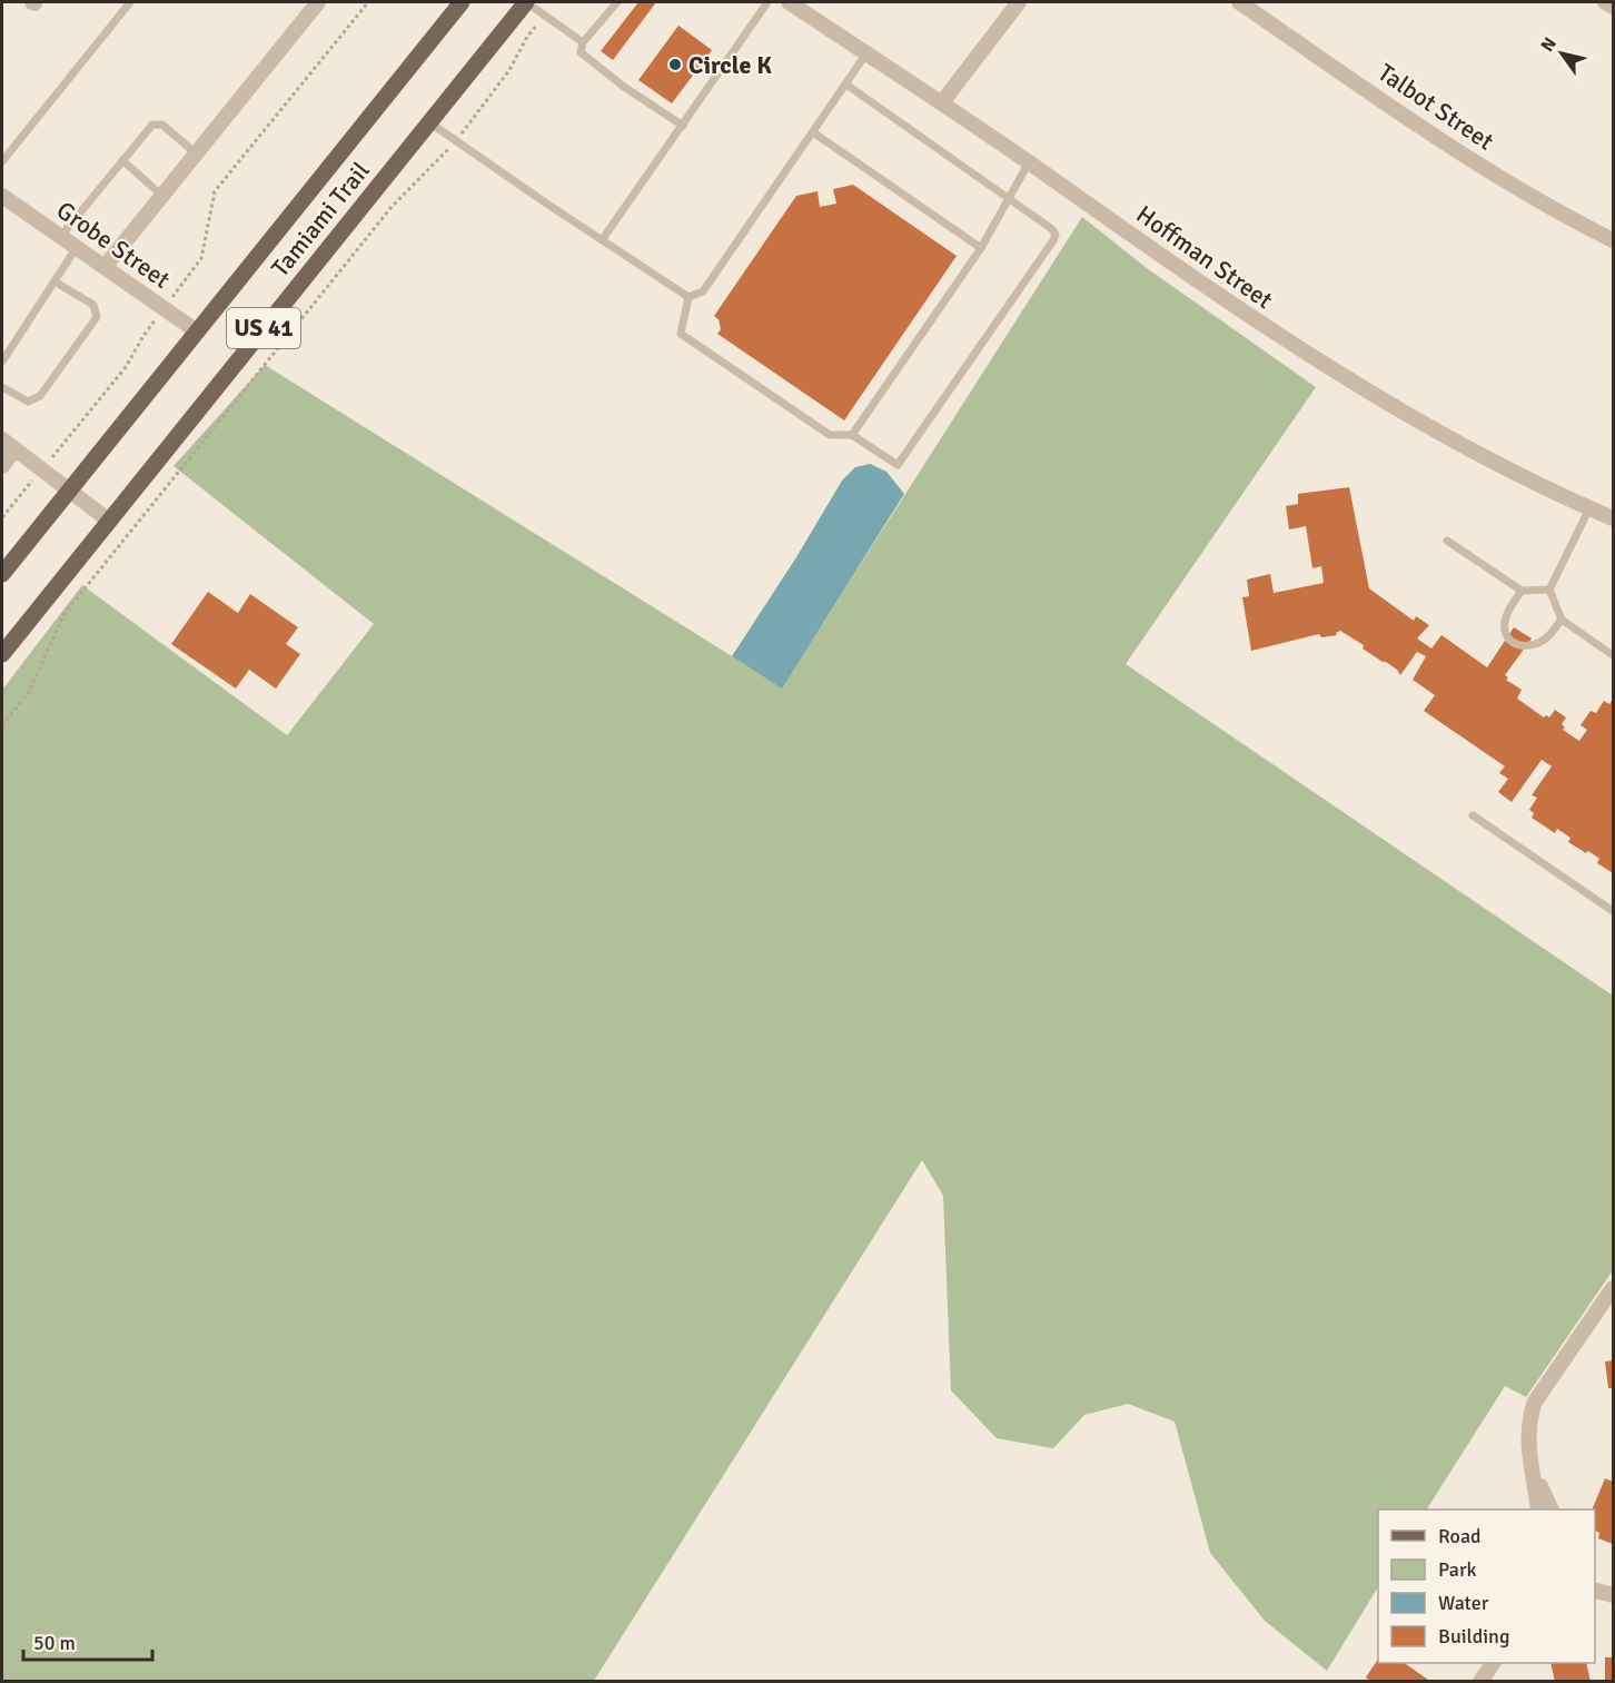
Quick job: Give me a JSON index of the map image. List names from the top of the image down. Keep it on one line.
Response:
{"streets":{"main road":["Tamiami Trail","US 41"],"street":["Talbot Street","Grobe Street","Hoffman Street"]},"crossings":[["Tamiami Trail","Grobe Street"]],"places":["Circle K"],"legend":["Road","Park","Water","Building"],"scale_bar":"50 m","north":"top left"}
